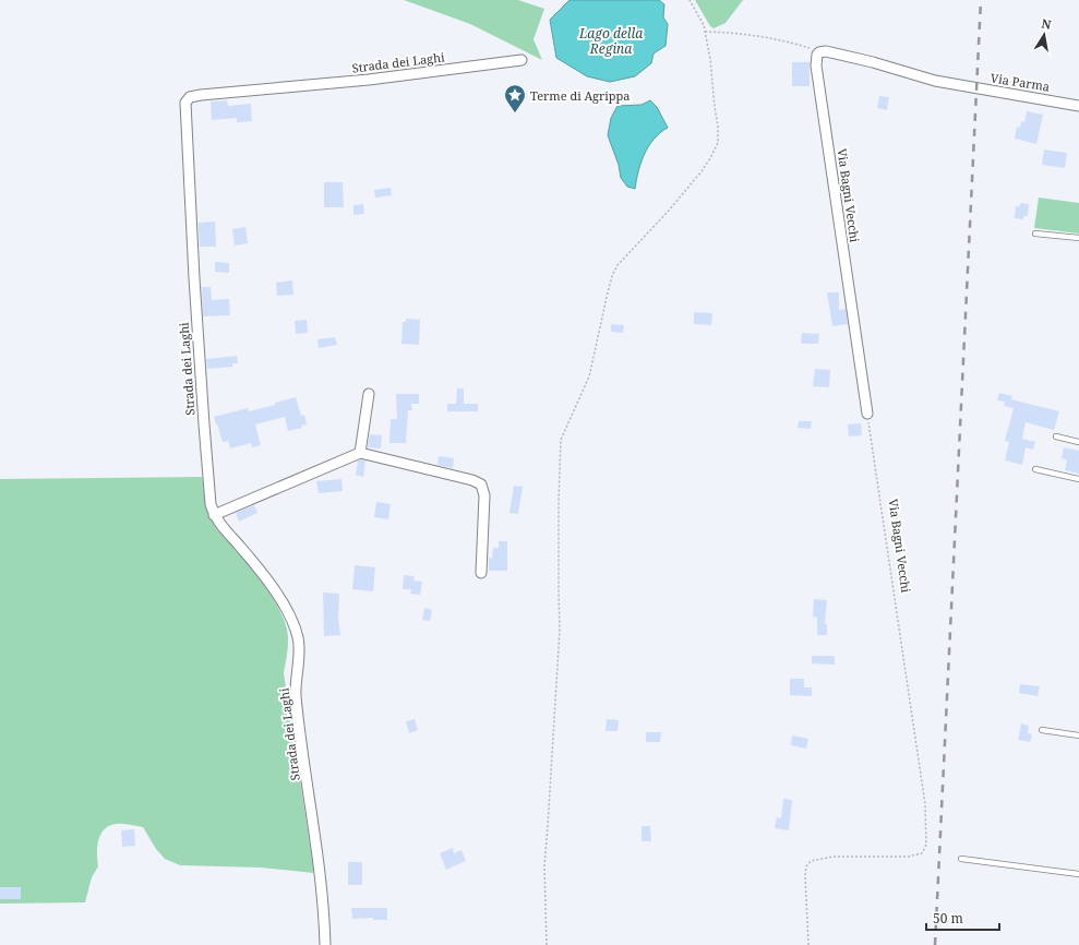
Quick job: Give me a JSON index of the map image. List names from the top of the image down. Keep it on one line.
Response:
{"streets":{"street":["Strada dei Laghi","Via Parma","Via Bagni Vecchi"]},"crossings":[["Via Parma","Via Bagni Vecchi"]],"water":["Lago della Regina"],"places":{"place":["Terme di Agrippa"]},"scale_bar":"50 m","north":"top"}
